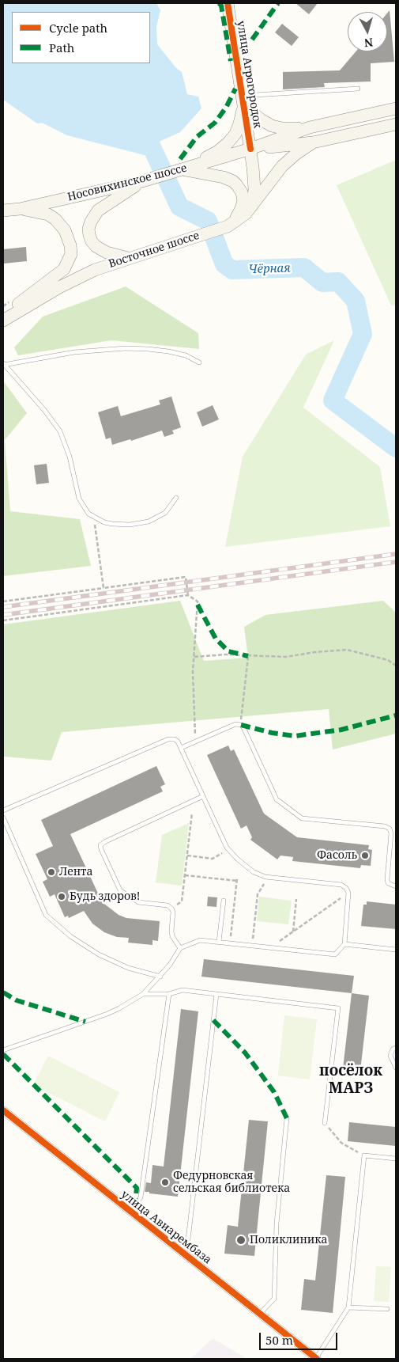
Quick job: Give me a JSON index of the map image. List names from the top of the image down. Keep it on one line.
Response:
{"streets":{"main road":["улица Агрогородок","Носовихинское шоссе","Восточное шоссе"],"street":["улица Авиарембаза"]},"crossings":[["улица Агрогородок","Носовихинское шоссе"]],"districts":["посёлок МАРЗ"],"water":["Чёрная"],"places":["Фасоль","Лента","Будь здоров!","Федурновская сельская библиотека","Поликлиника"],"legend":["Cycle path","Path"],"scale_bar":"50 m","north":"bottom"}
